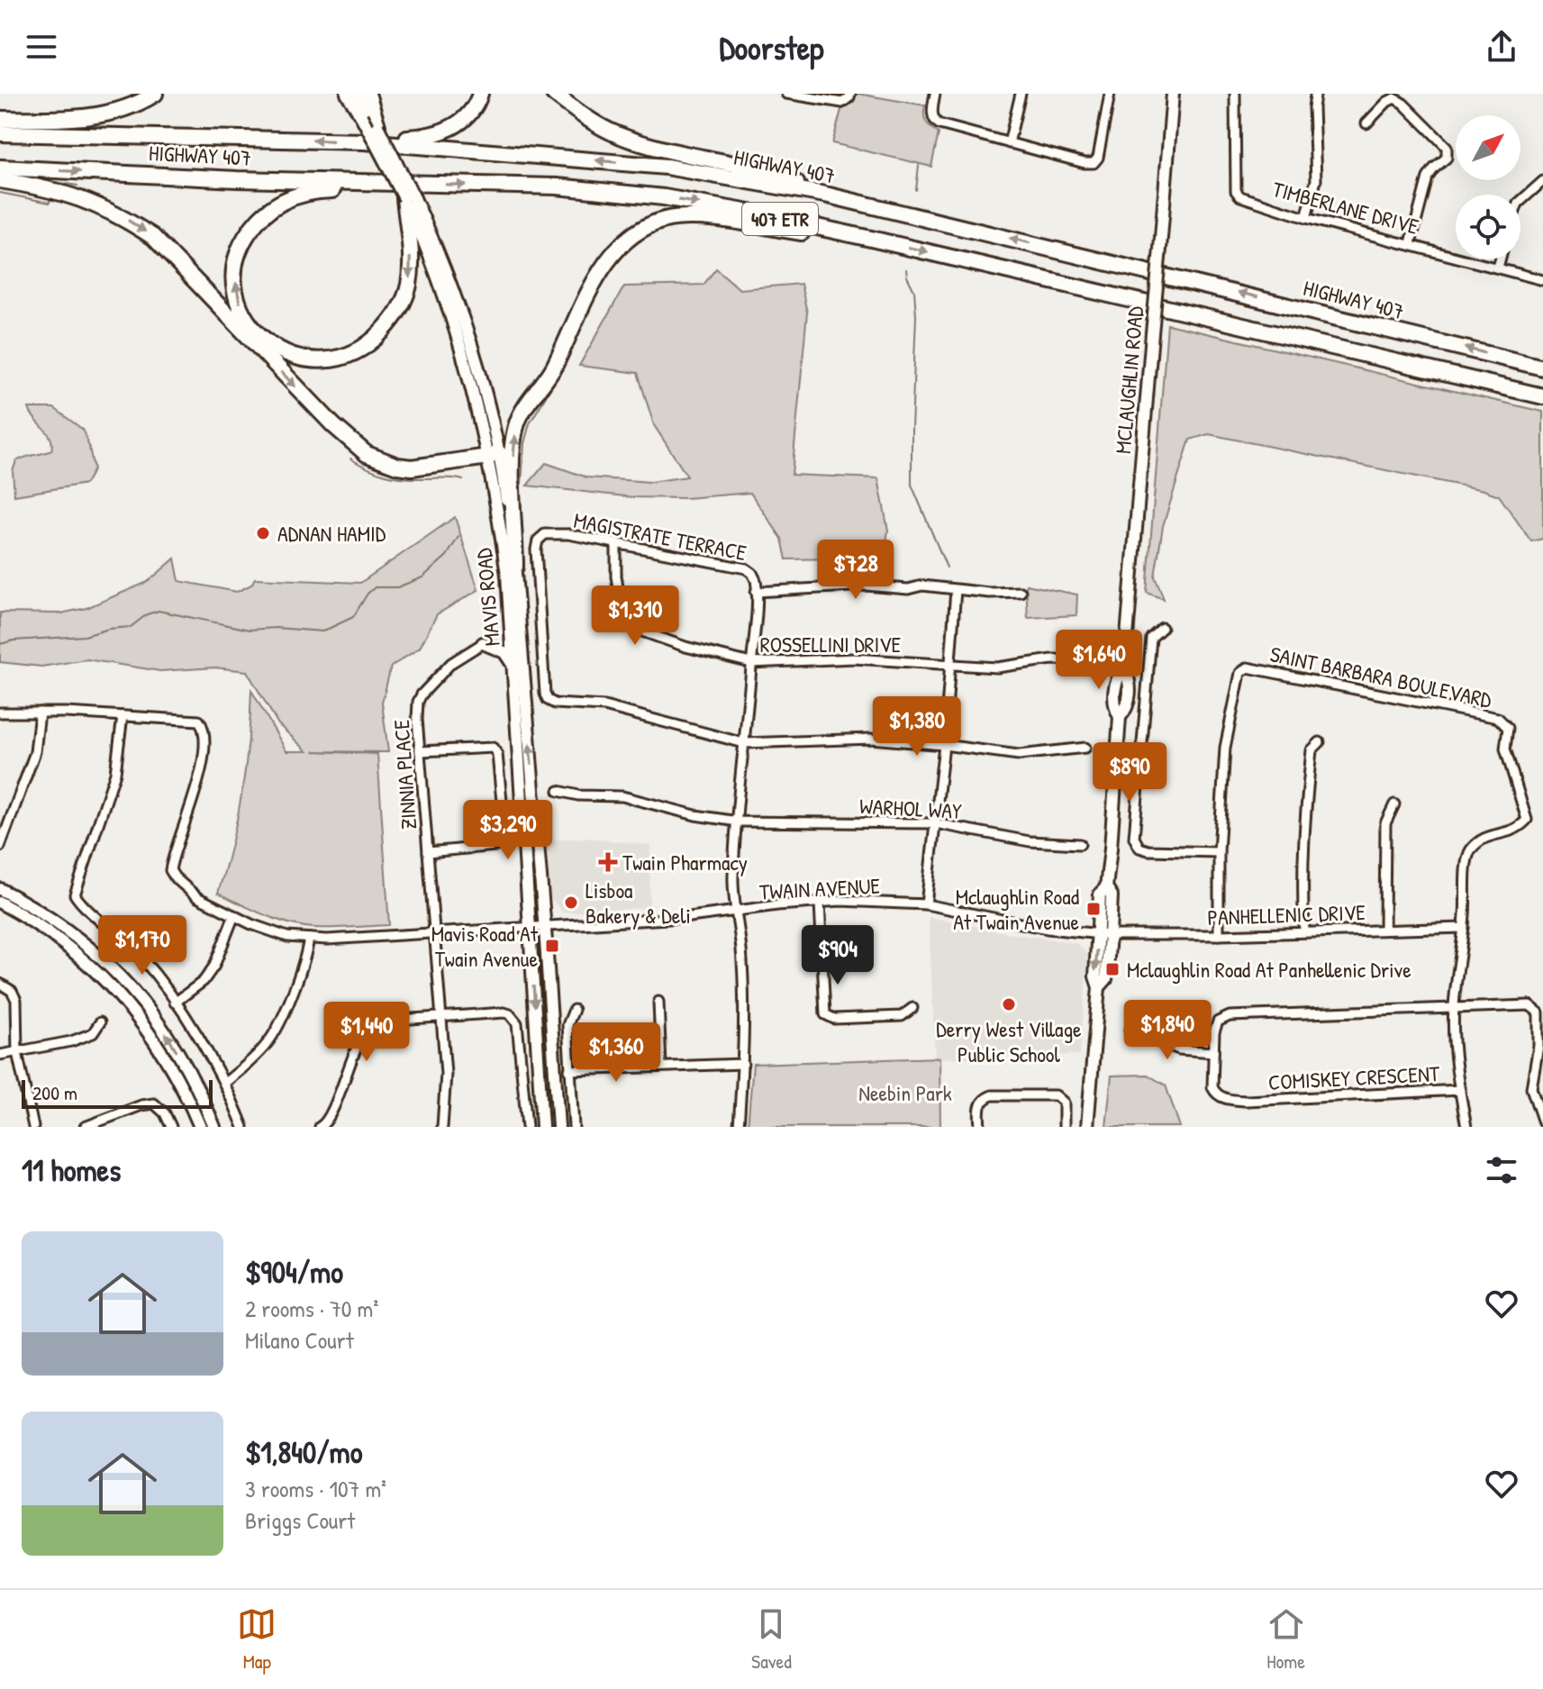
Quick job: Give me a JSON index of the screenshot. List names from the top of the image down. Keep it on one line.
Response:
{"streets":{"highway":["HIGHWAY 407","407 ETR"],"main road":["MCLAUGHLIN ROAD","MAVIS ROAD"],"street":["TIMBERLANE DRIVE","MAGISTRATE TERRACE","ROSSELLINI DRIVE","SAINT BARBARA BOULEVARD","ZINNIA PLACE","WARHOL WAY","TWAIN AVENUE","PANHELLENIC DRIVE","COMISKEY CRESCENT"]},"crossings":[["MCLAUGHLIN ROAD","ROSSELLINI DRIVE"],["MCLAUGHLIN ROAD","TWAIN AVENUE"],["MCLAUGHLIN ROAD","PANHELLENIC DRIVE"],["MAGISTRATE TERRACE","ROSSELLINI DRIVE"],["MAGISTRATE TERRACE","WARHOL WAY"],["MAGISTRATE TERRACE","TWAIN AVENUE"],["MAVIS ROAD","TWAIN AVENUE"],["SAINT BARBARA BOULEVARD","PANHELLENIC DRIVE"],["SAINT BARBARA BOULEVARD","COMISKEY CRESCENT"],["ZINNIA PLACE","TWAIN AVENUE"],["TWAIN AVENUE","PANHELLENIC DRIVE"]],"parks":["Neebin Park"],"places":{"other":["ADNAN HAMID","Lisboa Bakery & Deli","Derry West Village Public School"],"health":["Twain Pharmacy"],"transit":["Mclaughlin Road At Twain Avenue","Mavis Road At Twain Avenue","Mclaughlin Road At Panhellenic Drive"]},"scale_bar":"200 m","north":"top right","page":{"header":"Doorstep","price":["$728","$1,310","$1,640","$1,380","$890","$3,290","$1,170","$904","$1,840","$1,440","$1,360"],"scale":"200 m","heading":"11 homes","list":[{"name":"$904/mo","note":"2 rooms · 70 m² · Milano Court"},{"name":"$1,840/mo","note":"3 rooms · 107 m² · Briggs Court"}],"tabs":["Map","Saved","Home"]}}
